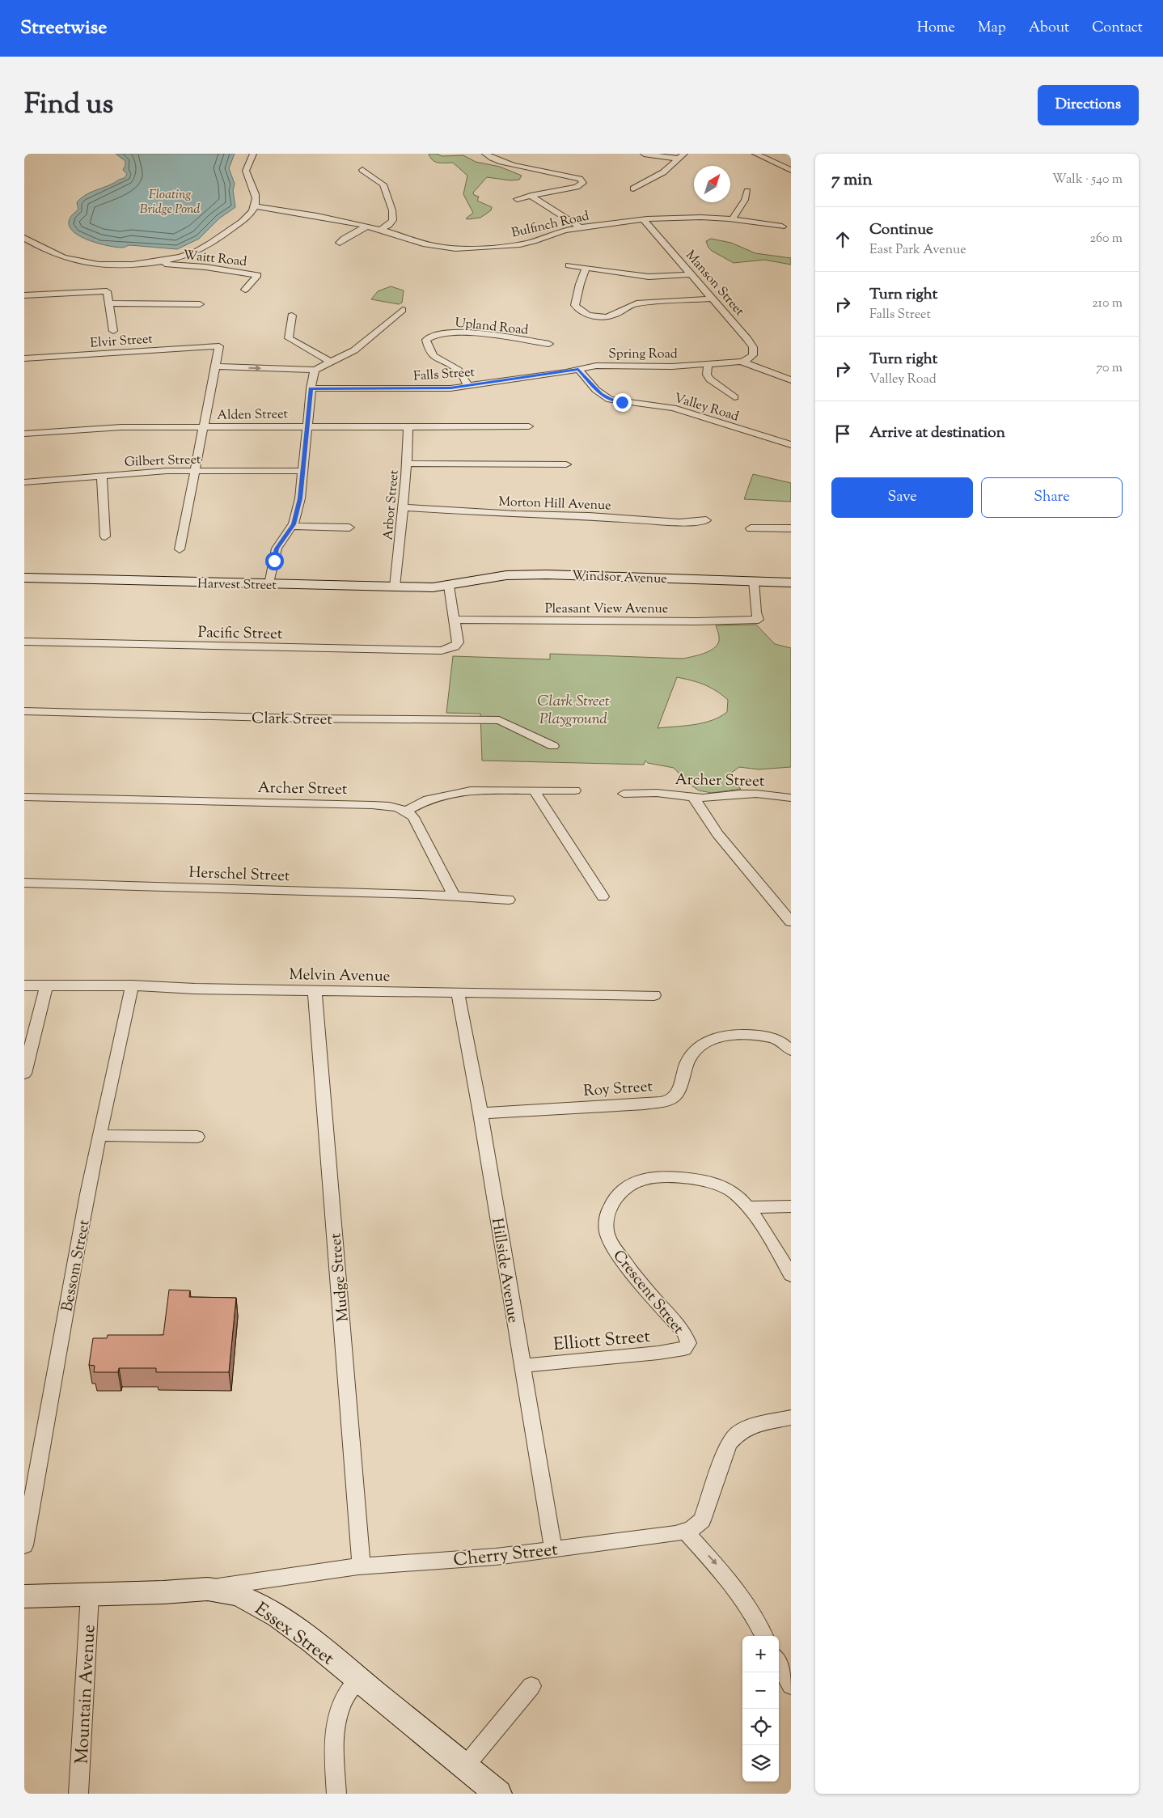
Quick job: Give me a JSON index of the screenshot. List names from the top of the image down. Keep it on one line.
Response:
{"streets":{"street":["Bulfinch Road","Waitt Road","Manson Street","Upland Road","Elvir Street","Spring Road","Falls Street","Valley Road","Alden Street","Gilbert Street","Morton Hill Avenue","Arbor Street","Windsor Avenue","Harvest Street","Pleasant View Avenue","Pacific Street","Clark Street","Archer Street","Herschel Street","Melvin Avenue","Roy Street","Bessom Street","Hillside Avenue","Mudge Street","Crescent Street","Elliott Street","Cherry Street","Essex Street","Mountain Avenue"]},"crossings":[["Bulfinch Road","Manson Street"],["Manson Street","Spring Road"],["Upland Road","Falls Street"],["Spring Road","Falls Street"],["Spring Road","Valley Road"],["Falls Street","Valley Road"],["Alden Street","Arbor Street"],["Morton Hill Avenue","Arbor Street"],["Arbor Street","Harvest Street"],["Windsor Avenue","Harvest Street"],["Windsor Avenue","Pleasant View Avenue"],["Pleasant View Avenue","Pacific Street"],["Melvin Avenue","Bessom Street"],["Melvin Avenue","Hillside Avenue"],["Melvin Avenue","Mudge Street"],["Roy Street","Hillside Avenue"],["Hillside Avenue","Elliott Street"],["Hillside Avenue","Cherry Street"],["Mudge Street","Cherry Street"],["Crescent Street","Elliott Street"],["Cherry Street","Essex Street"],["Essex Street","Mountain Avenue"]],"water":["Floating Bridge Pond"],"parks":["Clark Street Playground"],"north":"top right","page":{"header":"Streetwise","nav":["Home","Map","About","Contact"],"title":"Find us","buttons":["Directions",["Save","Share"]],"heading":["7 min","Walk · 540 m"],"list":[["Continue","East Park Avenue","260 m"],["Turn right","Falls Street","210 m"],["Turn right","Valley Road","70 m"],"Arrive at destination"],"map_buttons":["+","−"]}}
